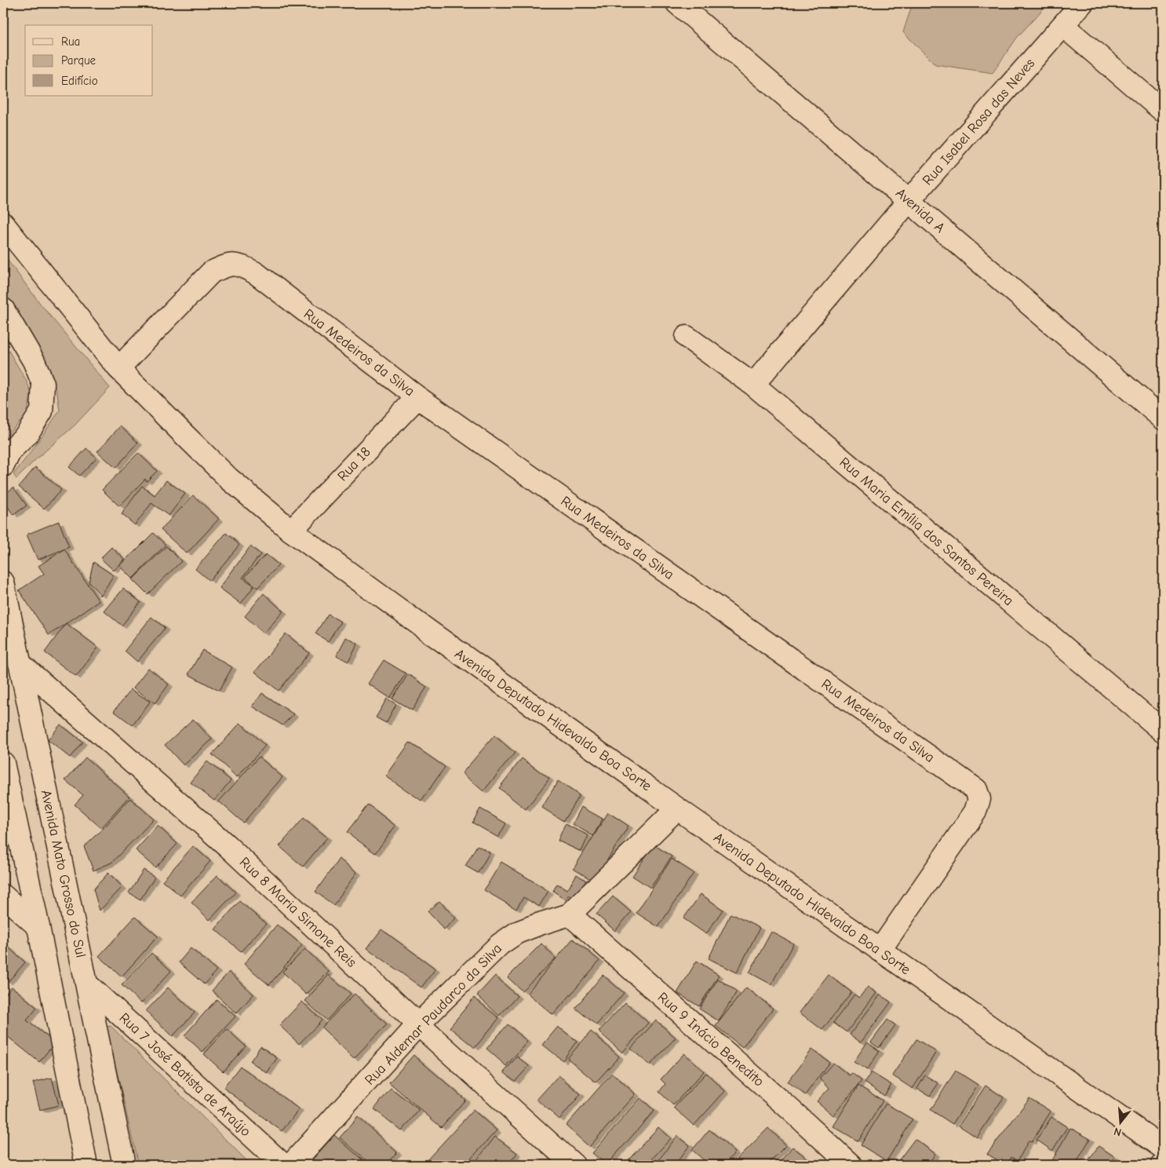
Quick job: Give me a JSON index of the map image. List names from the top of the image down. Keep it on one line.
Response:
{"streets":{"street":["Rua Isabel Rosa das Neves","Avenida A","Rua Medeiros da Silva","Rua 18","Rua Maria Emília dos Santos Pereira","Avenida Deputado Hidevaldo Boa Sorte","Avenida Mato Grosso do Sul","Rua 8 Maria Simone Reis","Rua Aldemar Paudarco da Silva","Rua 9 Inácio Benedito","Rua 7 José Batista de Araújo"]},"crossings":[["Rua Isabel Rosa das Neves","Avenida A"],["Rua Isabel Rosa das Neves","Rua Maria Emília dos Santos Pereira"],["Rua Medeiros da Silva","Rua 18"],["Rua Medeiros da Silva","Avenida Deputado Hidevaldo Boa Sorte"],["Rua 18","Avenida Deputado Hidevaldo Boa Sorte"],["Avenida Deputado Hidevaldo Boa Sorte","Rua Aldemar Paudarco da Silva"],["Avenida Mato Grosso do Sul","Rua 8 Maria Simone Reis"],["Avenida Mato Grosso do Sul","Rua 7 José Batista de Araújo"],["Rua 8 Maria Simone Reis","Rua Aldemar Paudarco da Silva"],["Rua Aldemar Paudarco da Silva","Rua 9 Inácio Benedito"]],"legend":["Rua","Parque","Edifício"],"north":"bottom"}
